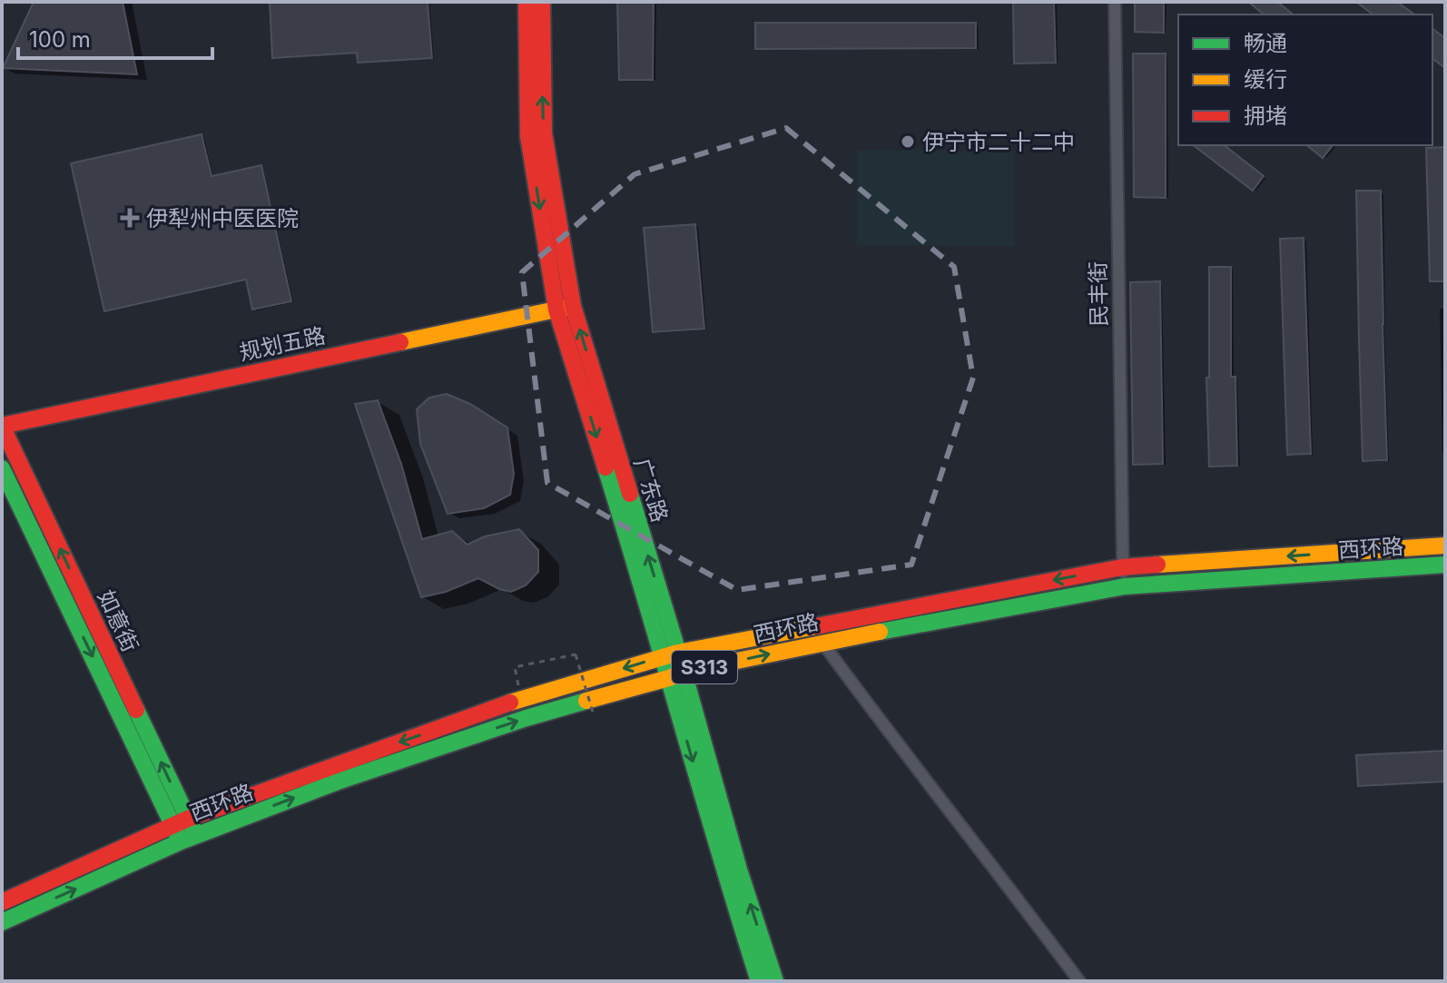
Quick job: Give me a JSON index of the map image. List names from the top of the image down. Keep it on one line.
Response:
{"streets":{"street":["民丰街","规划五路","广东路","西环路","如意街","S313"]},"crossings":[["民丰街","西环路"],["规划五路","广东路"],["规划五路","如意街"],["广东路","西环路"],["西环路","如意街"]],"places":{"other":["伊宁市二十二中"],"health":["伊犁州中医医院"]},"legend":["畅通","缓行","拥堵"],"scale_bar":"100 m"}
